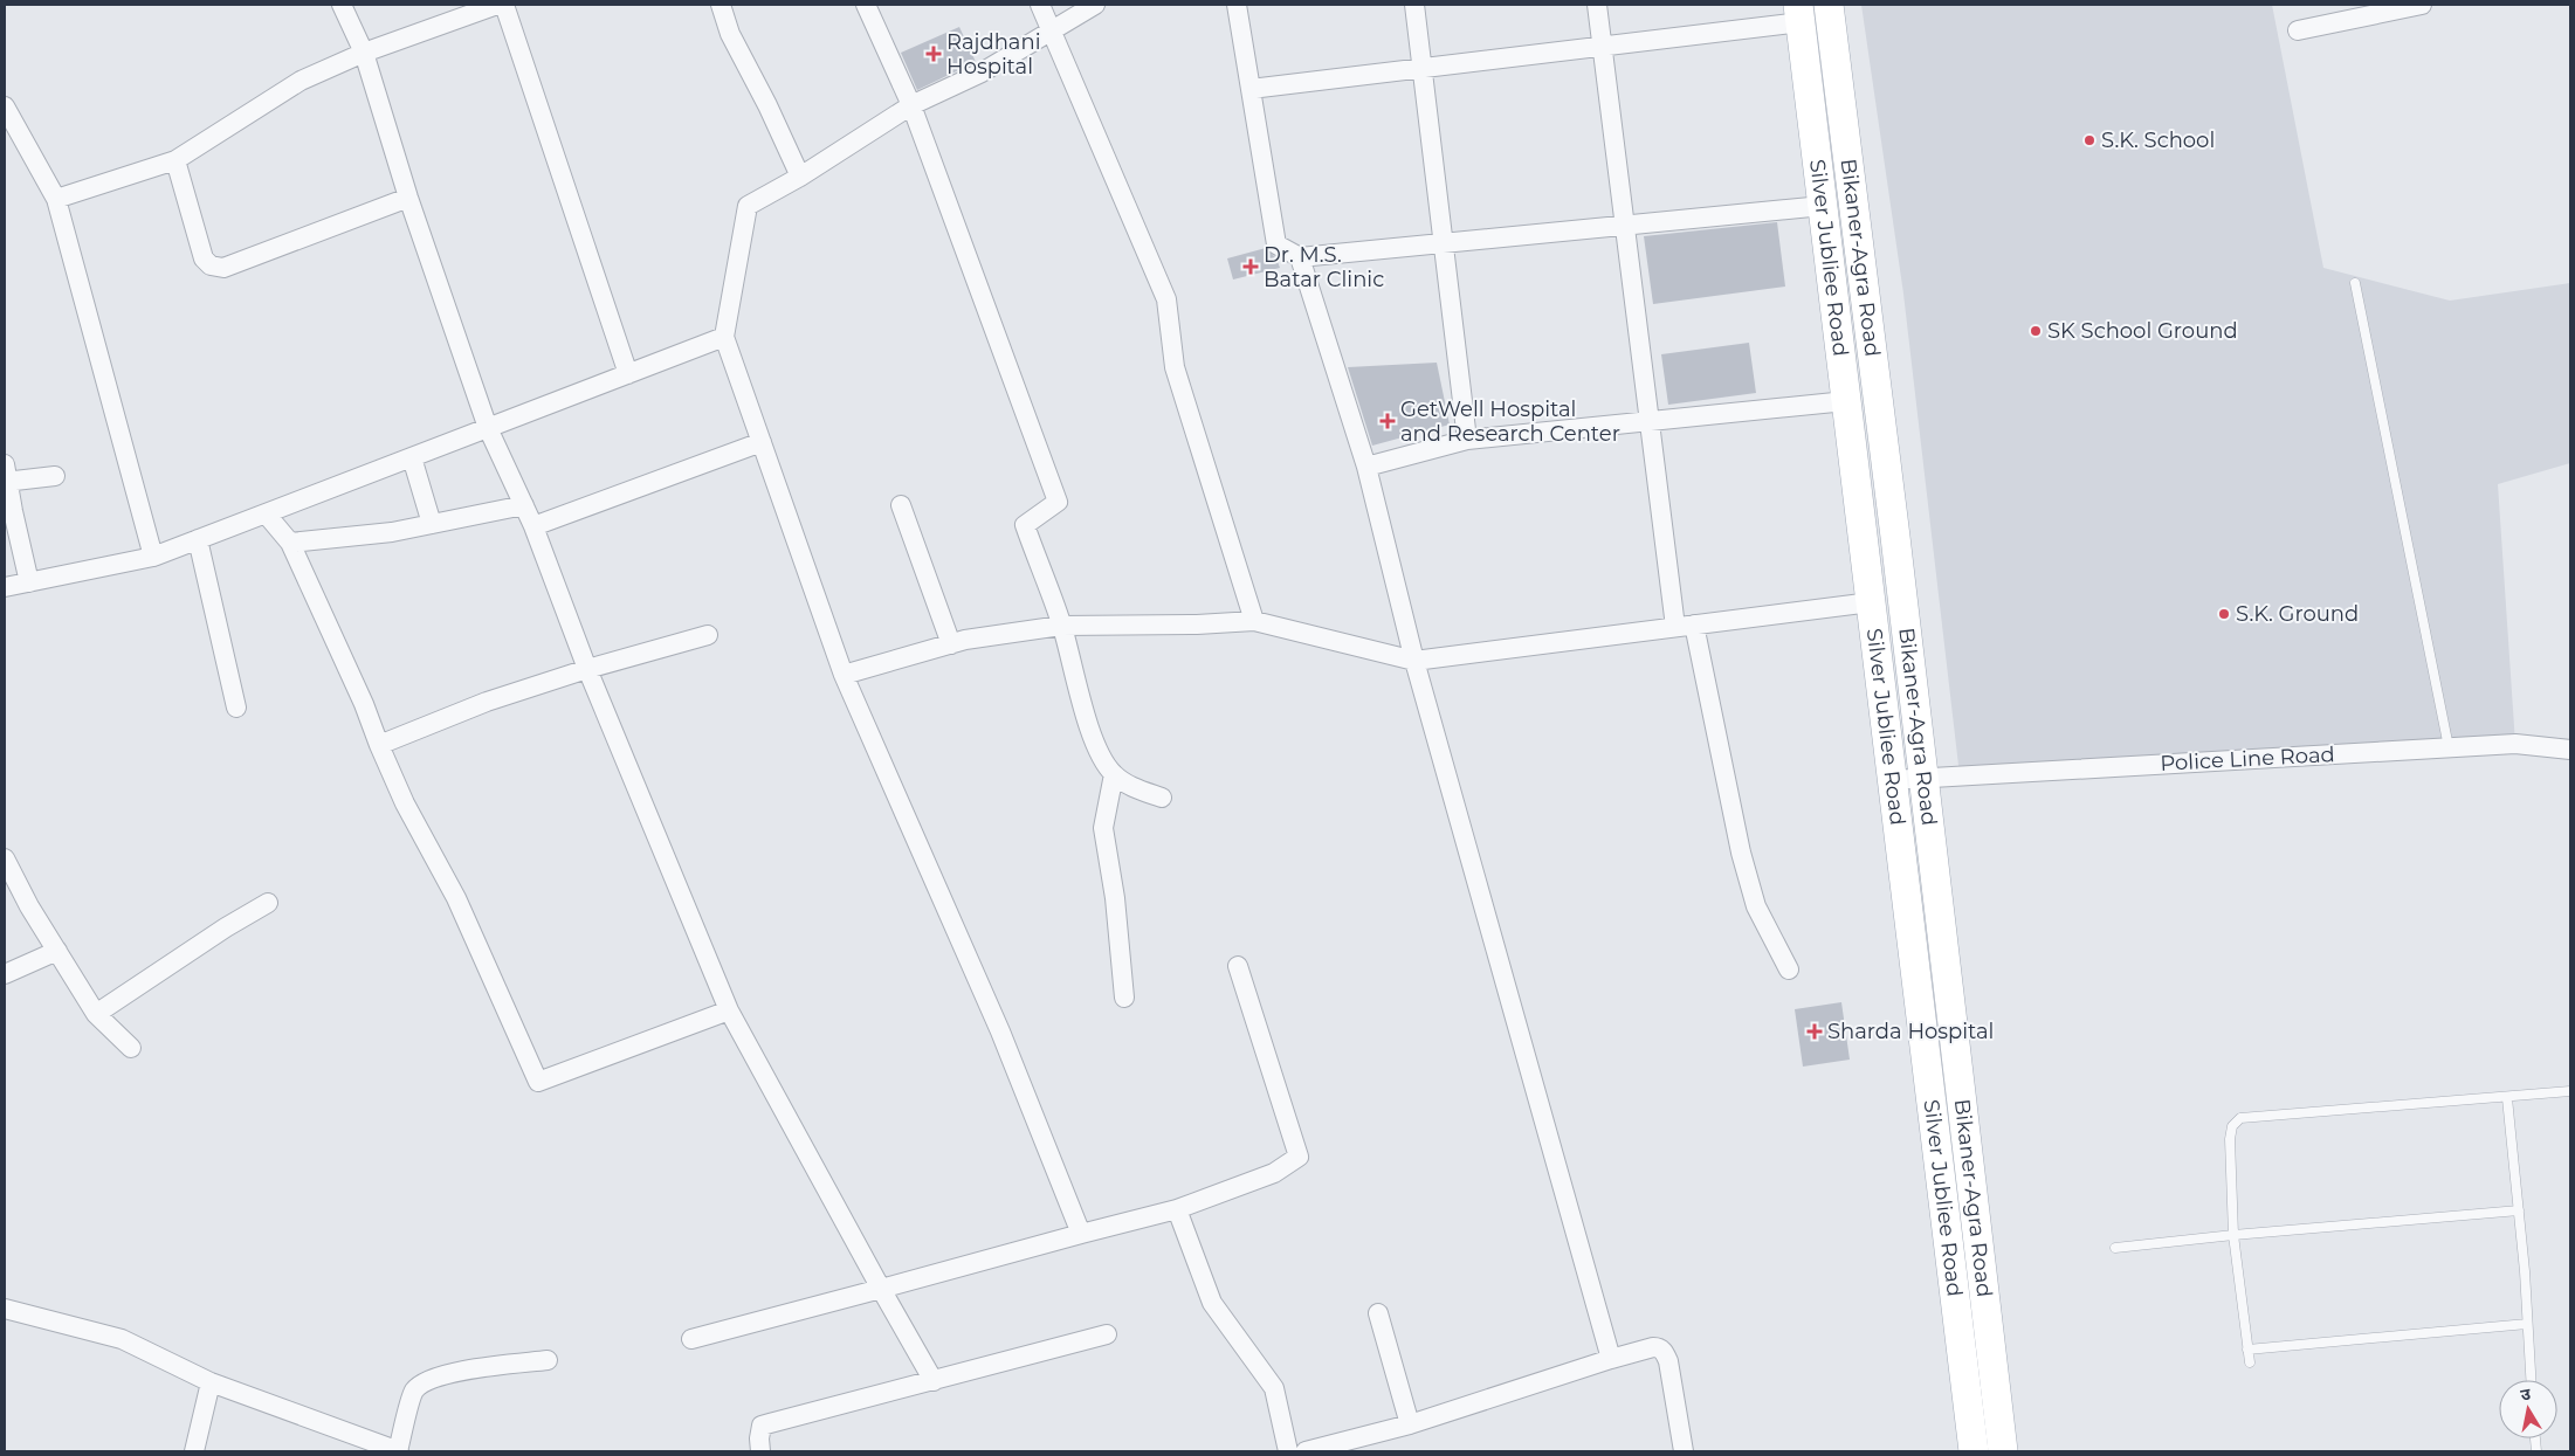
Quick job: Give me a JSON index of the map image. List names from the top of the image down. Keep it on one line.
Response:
{"streets":{"main road":["Silver Jubliee Road","Bikaner-Agra Road"],"street":["Police Line Road"]},"crossings":[["Silver Jubliee Road","Police Line Road"],["Bikaner-Agra Road","Police Line Road"]],"places":{"health":["Rajdhani Hospital","Dr. M.S. Batar Clinic","GetWell Hospital and Research Center","Sharda Hospital"],"other":["S.K. School","SK School Ground","S.K. Ground"]},"north":"top"}
